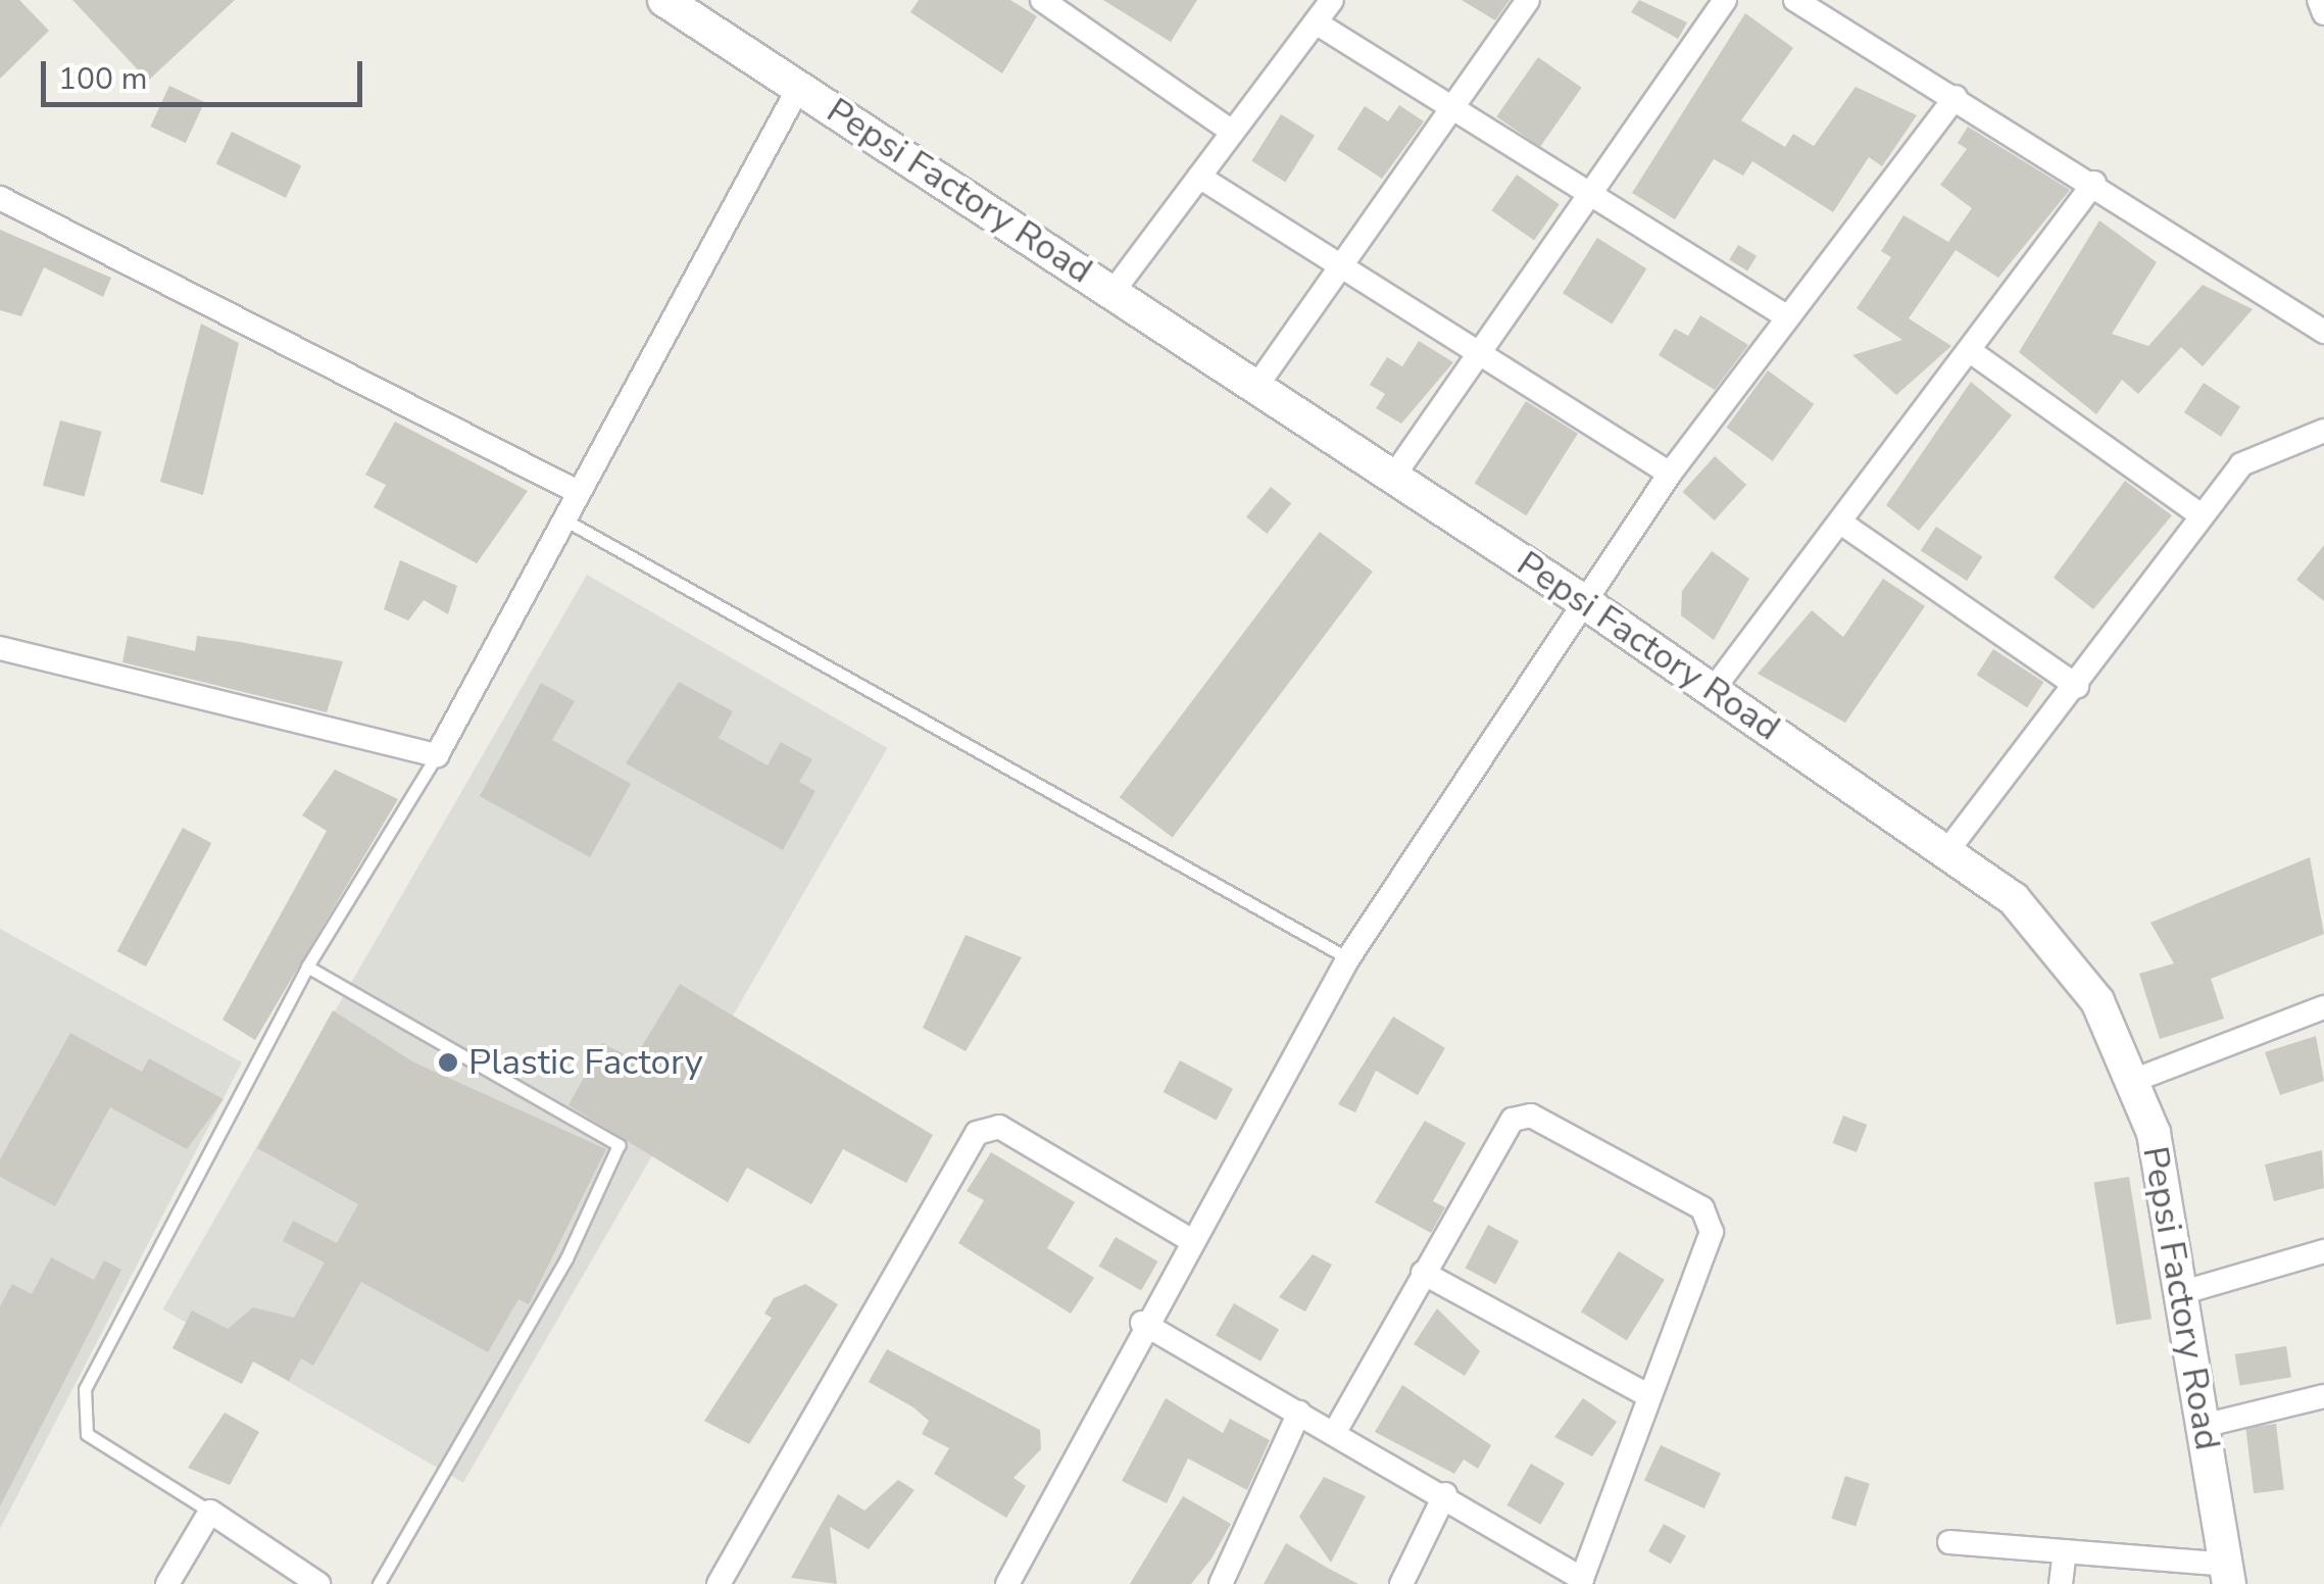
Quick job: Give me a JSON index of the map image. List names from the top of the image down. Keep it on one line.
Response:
{"streets":{"main road":["Pepsi Factory Road"]},"places":["Plastic Factory"],"scale_bar":"100 m"}
